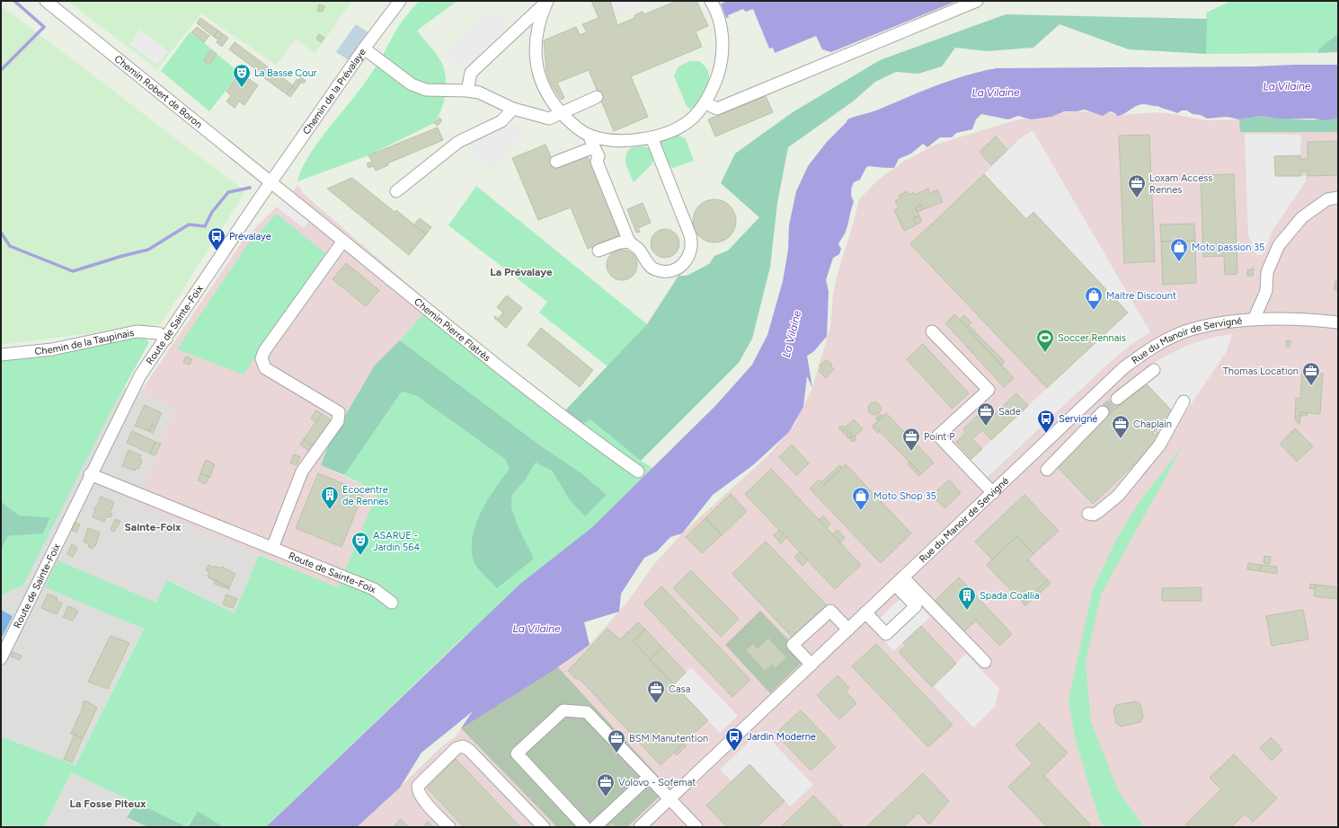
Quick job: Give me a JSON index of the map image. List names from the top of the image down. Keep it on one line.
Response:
{"streets":{"street":["Chemin de la Prévalaye","Chemin Robert de Boron","Route de Sainte-Foix","Chemin Pierre Flatrès","Chemin de la Taupinais","Rue du Manoir de Servigné"]},"crossings":[["Chemin de la Prévalaye","Chemin Robert de Boron"],["Chemin de la Prévalaye","Route de Sainte-Foix"],["Chemin de la Prévalaye","Chemin Pierre Flatrès"],["Chemin Robert de Boron","Route de Sainte-Foix"],["Chemin Robert de Boron","Chemin Pierre Flatrès"],["Route de Sainte-Foix","Chemin Pierre Flatrès"],["Route de Sainte-Foix","Chemin de la Taupinais"]],"districts":["La Prévalaye","Sainte-Foix","La Fosse Piteux"],"water":["La Vilaine"],"places":{"theatre":["La Basse Cour","ASARUE - Jardin 564"],"office":["Loxam Access Rennes","Thomas Location","Sade","Chaplain","Point P","Casa","BSM Manutention","Volovo - Sofemat"],"bus stop":["Prévalaye","Servigné","Jardin Moderne"],"shop":["Moto passion 35","Maitre Discount","Moto Shop 35"],"sports":["Soccer Rennais"],"building":["Ecocentre de Rennes","Spada Coallia"]}}
